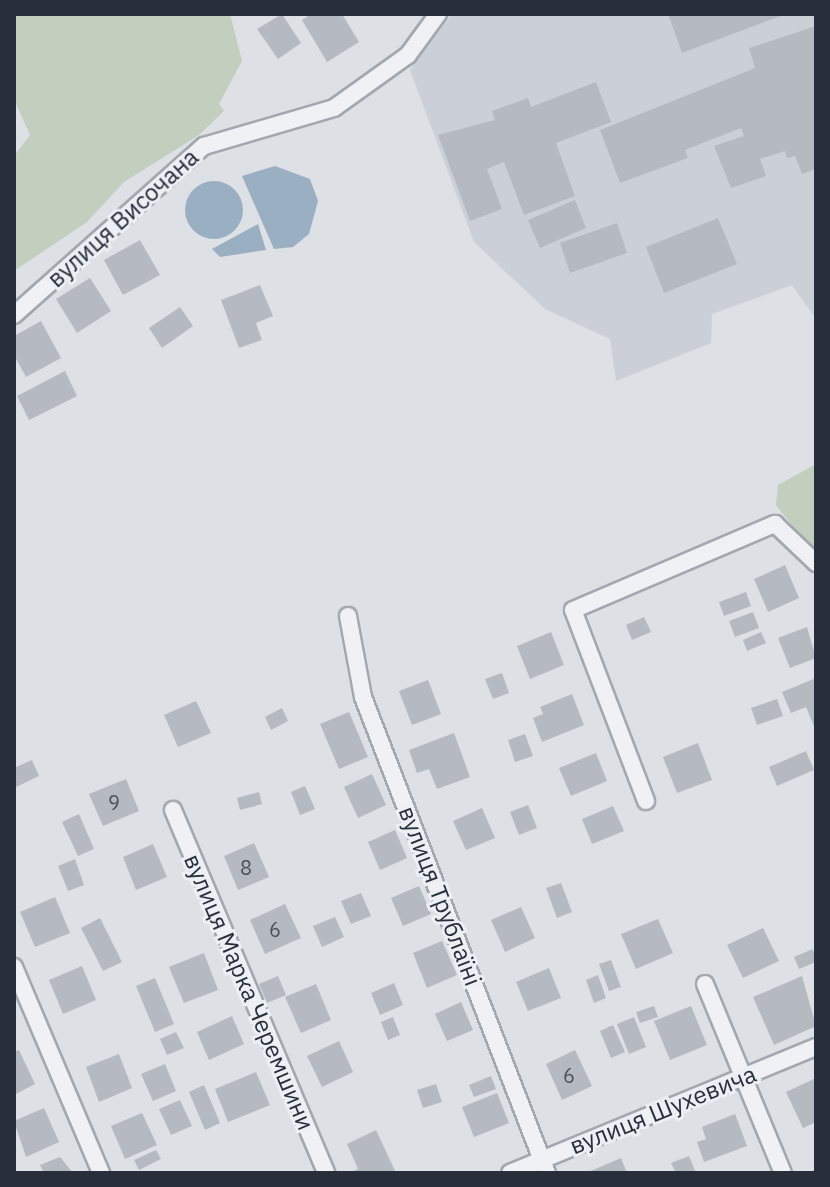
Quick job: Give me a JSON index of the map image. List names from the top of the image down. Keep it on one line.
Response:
{"streets":{"street":["вулиця Височана","вулиця Трублаїні","вулиця Марка Черемшини","вулиця Шухевича"]},"crossings":[["вулиця Трублаїні","вулиця Шухевича"]],"house_numbers":["9","8","6","6"]}
